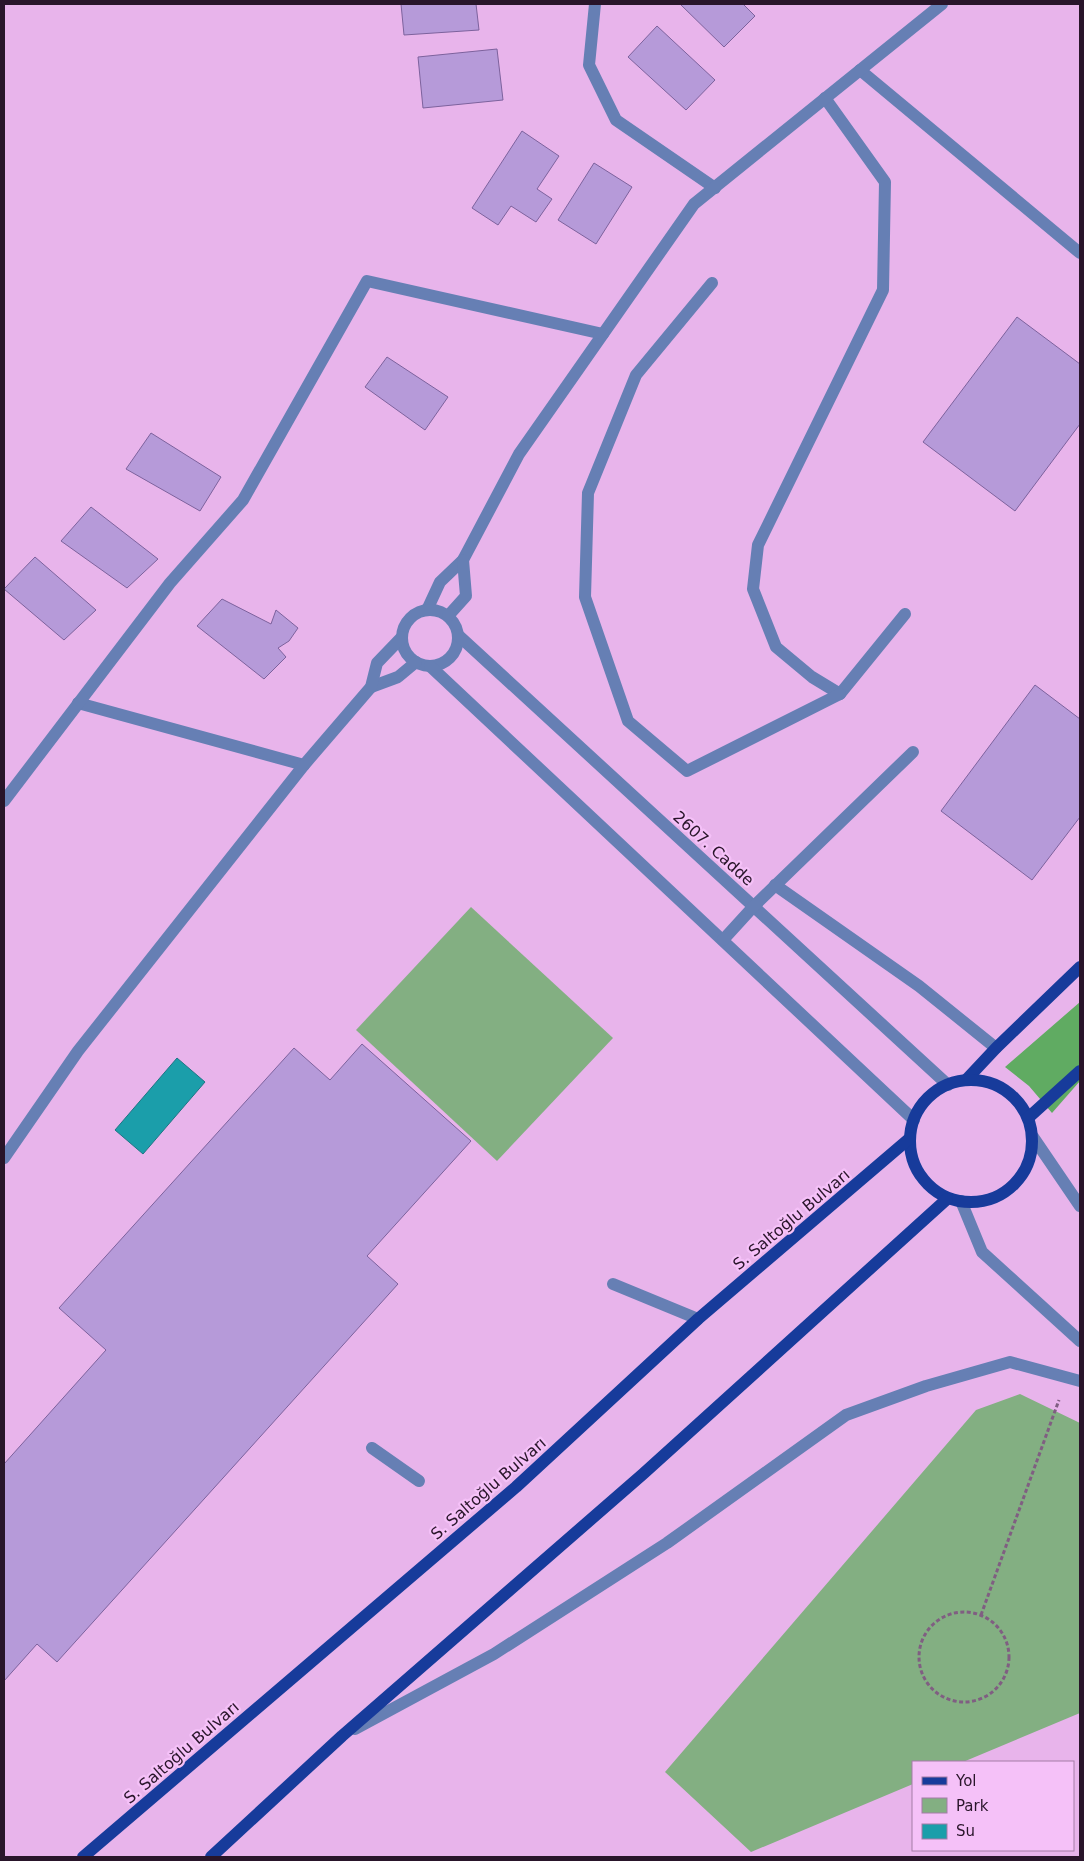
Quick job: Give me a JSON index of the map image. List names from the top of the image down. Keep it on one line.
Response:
{"streets":{"main road":["S. Saltoğlu Bulvarı"],"street":["2607. Cadde"]},"crossings":[["2607. Cadde","S. Saltoğlu Bulvarı"]],"legend":["Yol","Park","Su"]}
